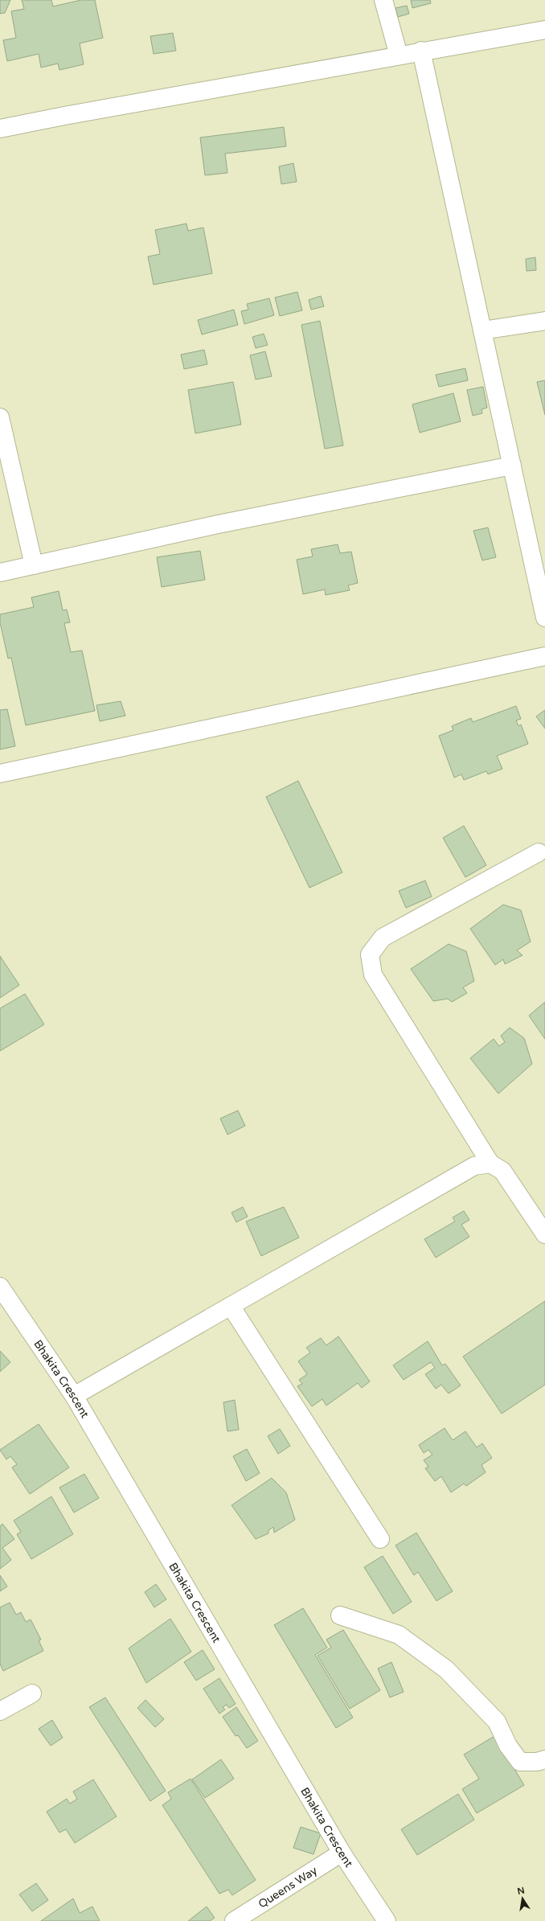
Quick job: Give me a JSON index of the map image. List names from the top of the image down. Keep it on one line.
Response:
{"streets":{"street":["Bhakita Crescent","Queens Way"]},"crossings":[["Bhakita Crescent","Queens Way"]],"north":"top"}
